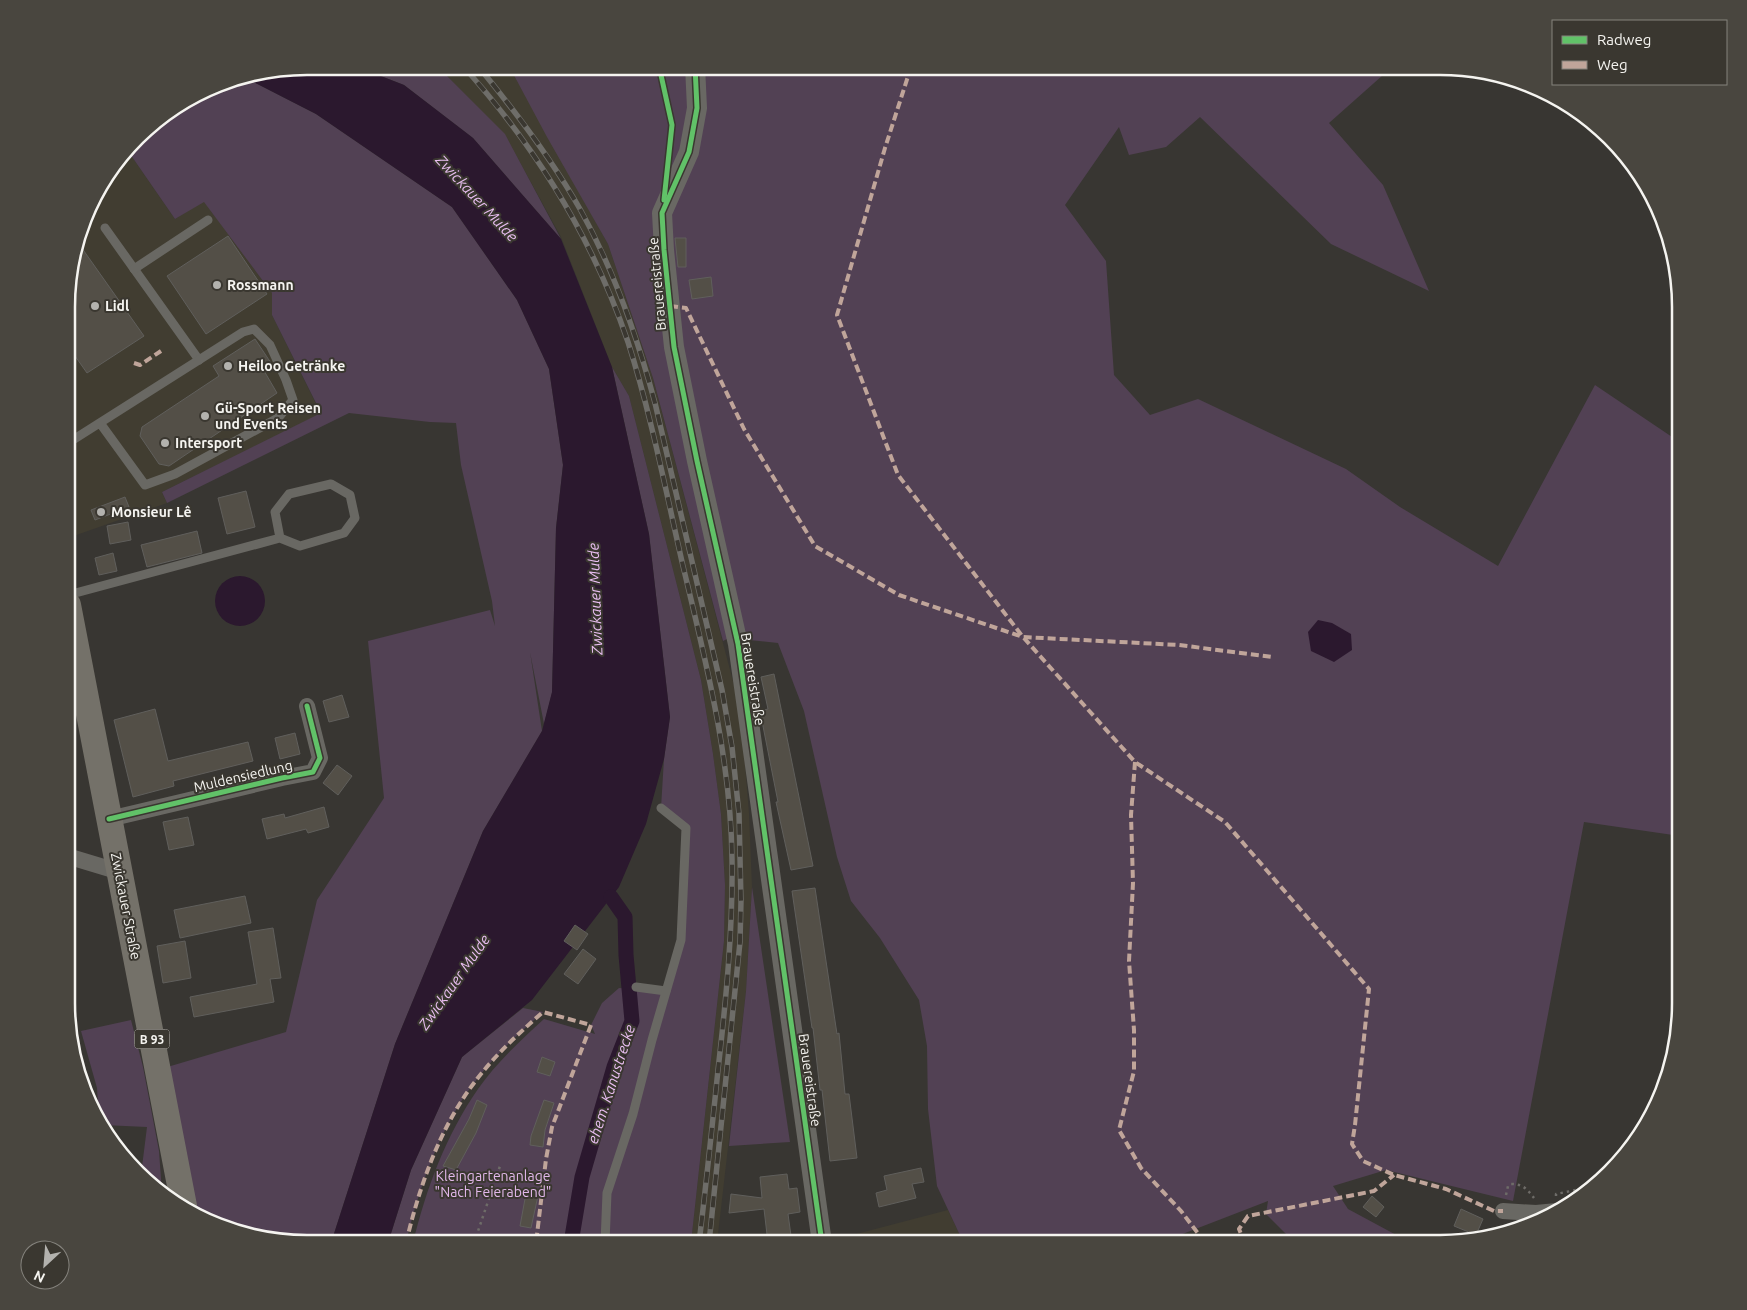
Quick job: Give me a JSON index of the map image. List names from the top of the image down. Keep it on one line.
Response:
{"streets":{"main road":["Zwickauer Straße","B 93"],"street":["Brauereistraße","Muldensiedlung"]},"crossings":[["Muldensiedlung","Zwickauer Straße"]],"water":["Zwickauer Mulde","ehem. Kanustrecke"],"parks":["Kleingartenanlage \"Nach Feierabend\""],"places":["Rossmann","Lidl","Heiloo Getränke","Gü-Sport Reisen und Events","Intersport","Monsieur Lê"],"legend":["Radweg","Weg"],"north":"bottom left"}
